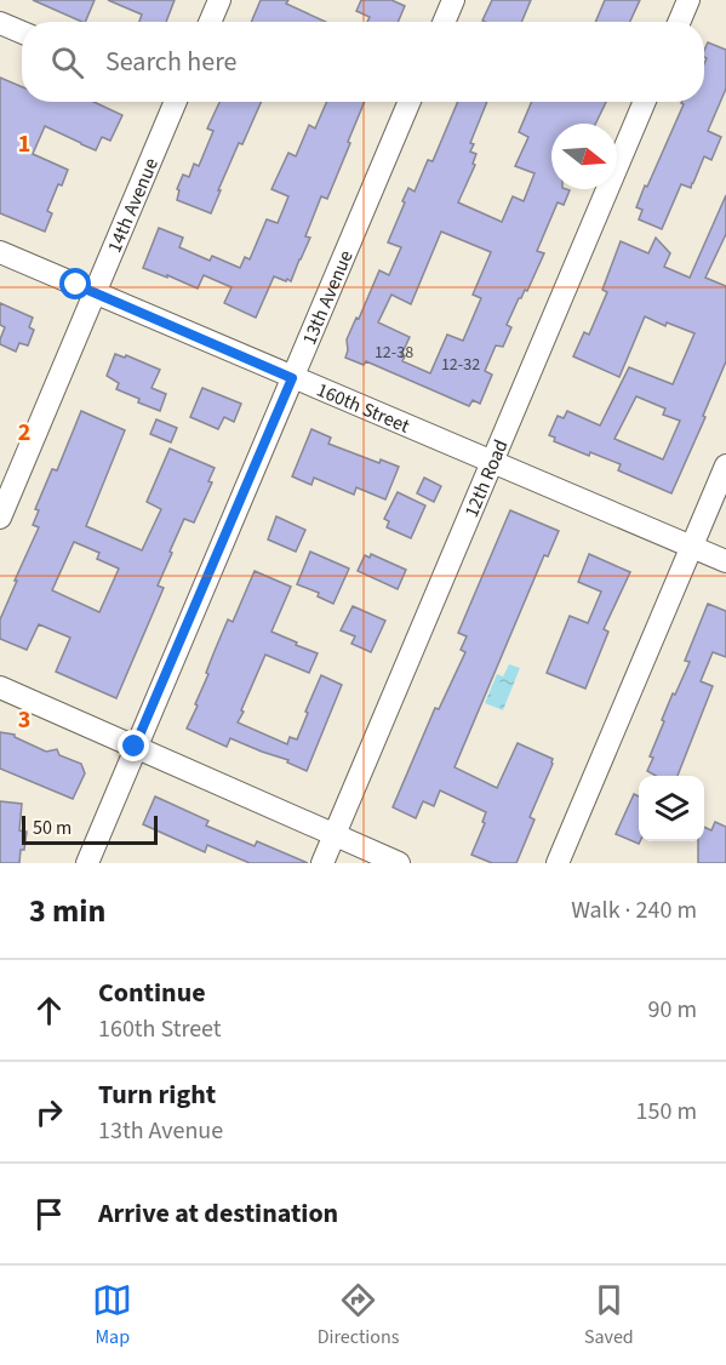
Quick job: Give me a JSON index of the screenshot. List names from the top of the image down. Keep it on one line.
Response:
{"streets":{"street":["14th Avenue","13th Avenue","160th Street","12th Road"]},"crossings":[["14th Avenue","160th Street"],["13th Avenue","160th Street"],["160th Street","12th Road"]],"house_numbers":["12-38","12-32"],"scale_bar":"50 m","north":"right","page":{"search":"Search here","scale":"50 m","heading":["3 min","Walk · 240 m"],"list":[["Continue","160th Street","90 m"],["Turn right","13th Avenue","150 m"],"Arrive at destination"],"nav":["Map","Directions","Saved"]},"grid":{"rows":["1","2","3"]}}
